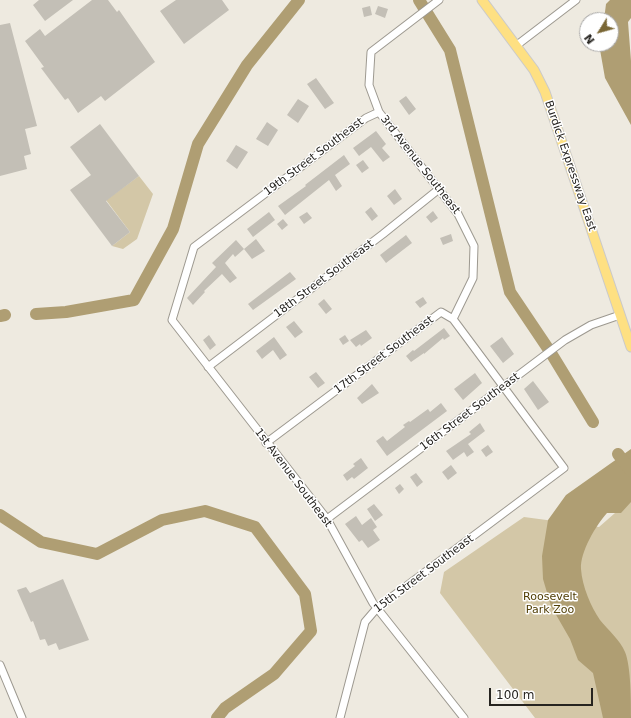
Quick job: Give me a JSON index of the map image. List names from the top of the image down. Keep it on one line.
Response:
{"streets":{"main road":["Burdick Expressway East"],"street":["19th Street Southeast","3rd Avenue Southeast","18th Street Southeast","17th Street Southeast","16th Street Southeast","1st Avenue Southeast","15th Street Southeast"]},"crossings":[["19th Street Southeast","3rd Avenue Southeast"],["19th Street Southeast","1st Avenue Southeast"],["3rd Avenue Southeast","18th Street Southeast"],["3rd Avenue Southeast","17th Street Southeast"],["Burdick Expressway East","16th Street Southeast"],["18th Street Southeast","1st Avenue Southeast"],["17th Street Southeast","1st Avenue Southeast"],["16th Street Southeast","1st Avenue Southeast"],["16th Street Southeast","15th Street Southeast"],["1st Avenue Southeast","15th Street Southeast"]],"parks":["Roosevelt Park Zoo"],"scale_bar":"100 m","north":"bottom left"}
